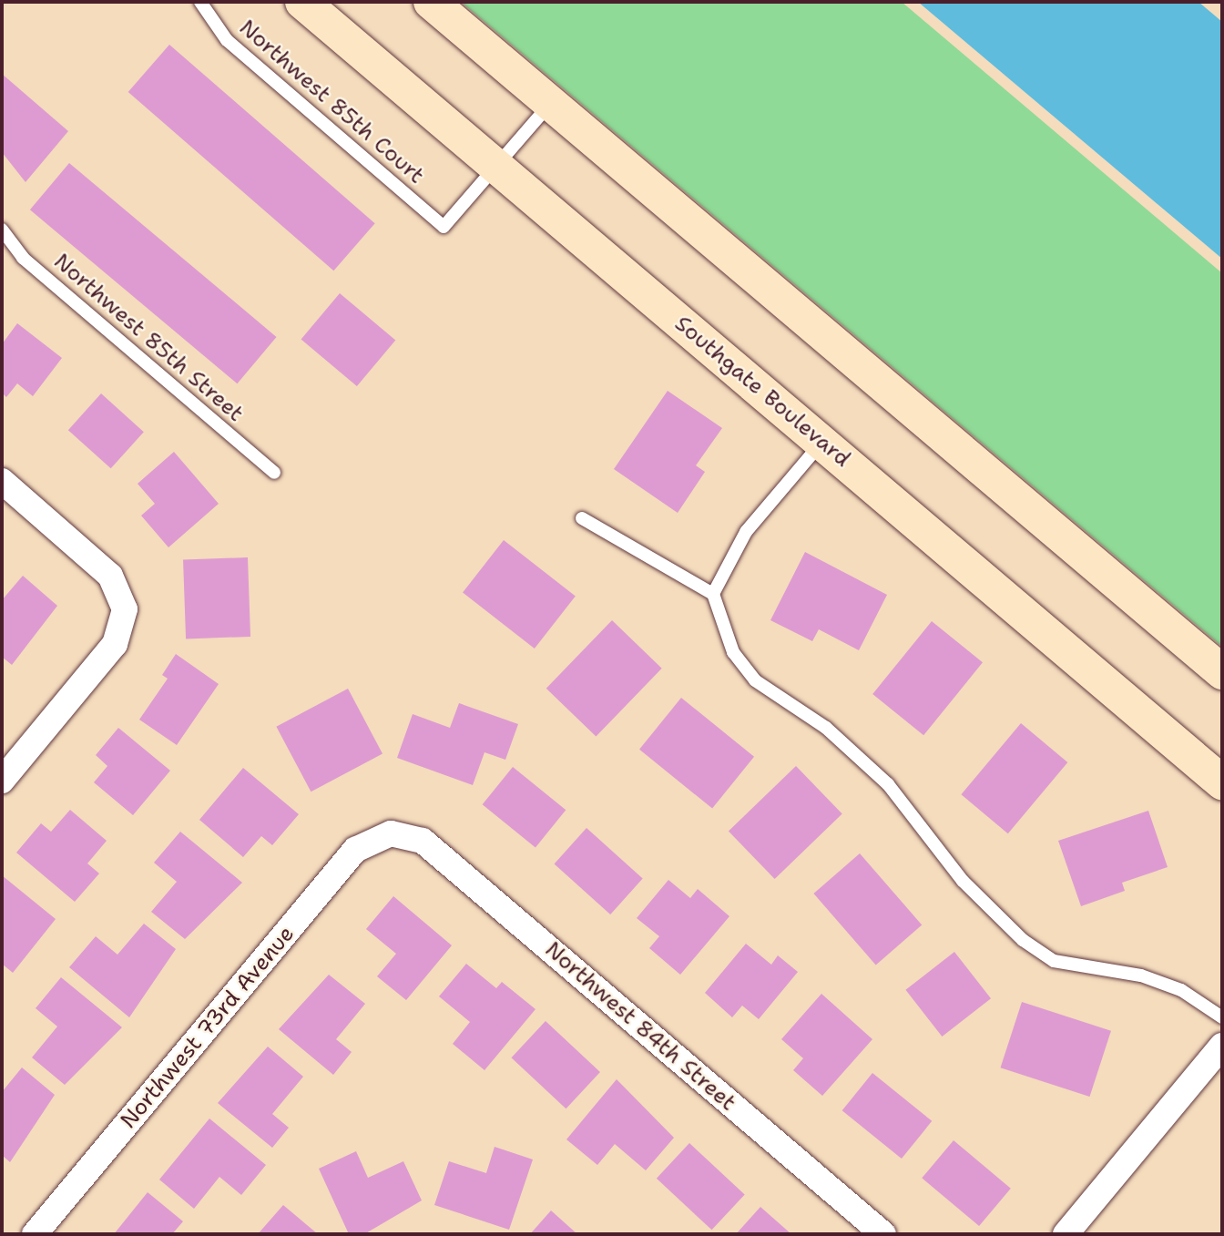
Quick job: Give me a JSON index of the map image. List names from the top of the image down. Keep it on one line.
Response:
{"streets":{"main road":["Southgate Boulevard"],"street":["Northwest 84th Street","Northwest 73rd Avenue"],"lane":["Northwest 85th Court","Northwest 85th Street"]},"crossings":[["Northwest 85th Court","Southgate Boulevard"],["Northwest 84th Street","Northwest 73rd Avenue"]]}
